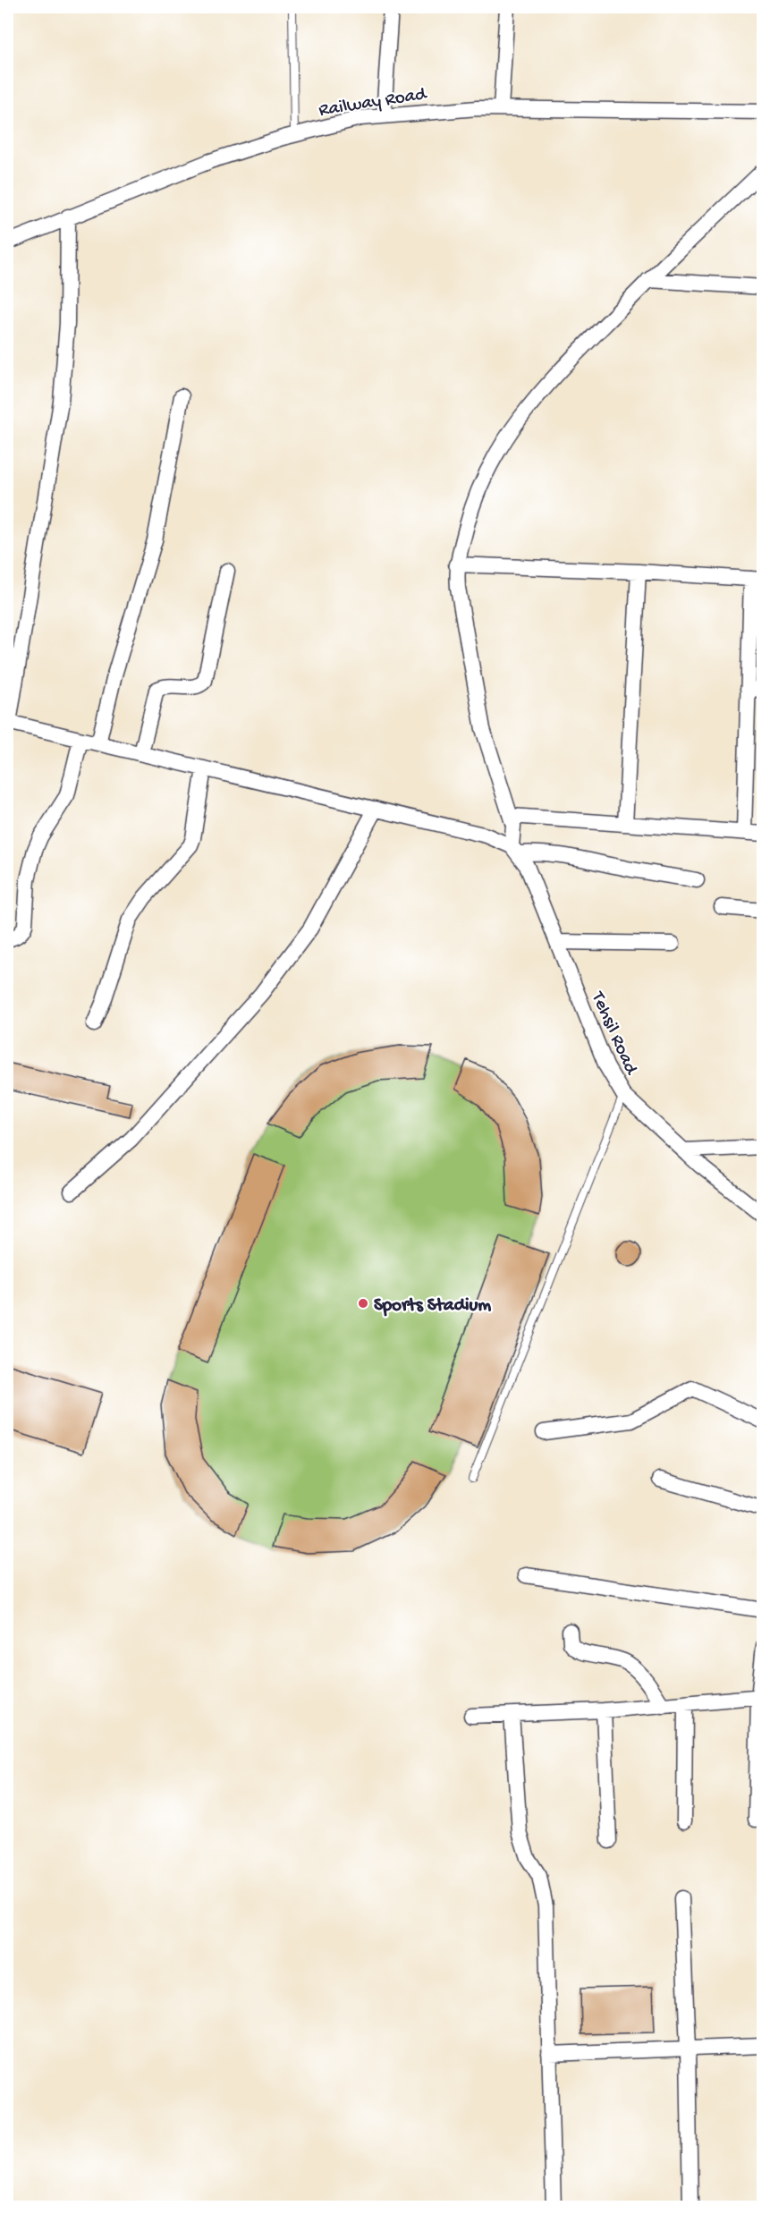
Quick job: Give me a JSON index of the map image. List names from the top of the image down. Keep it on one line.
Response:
{"streets":{"street":["Railway Road","Tehsil Road"]},"places":["Sports Stadium"]}
